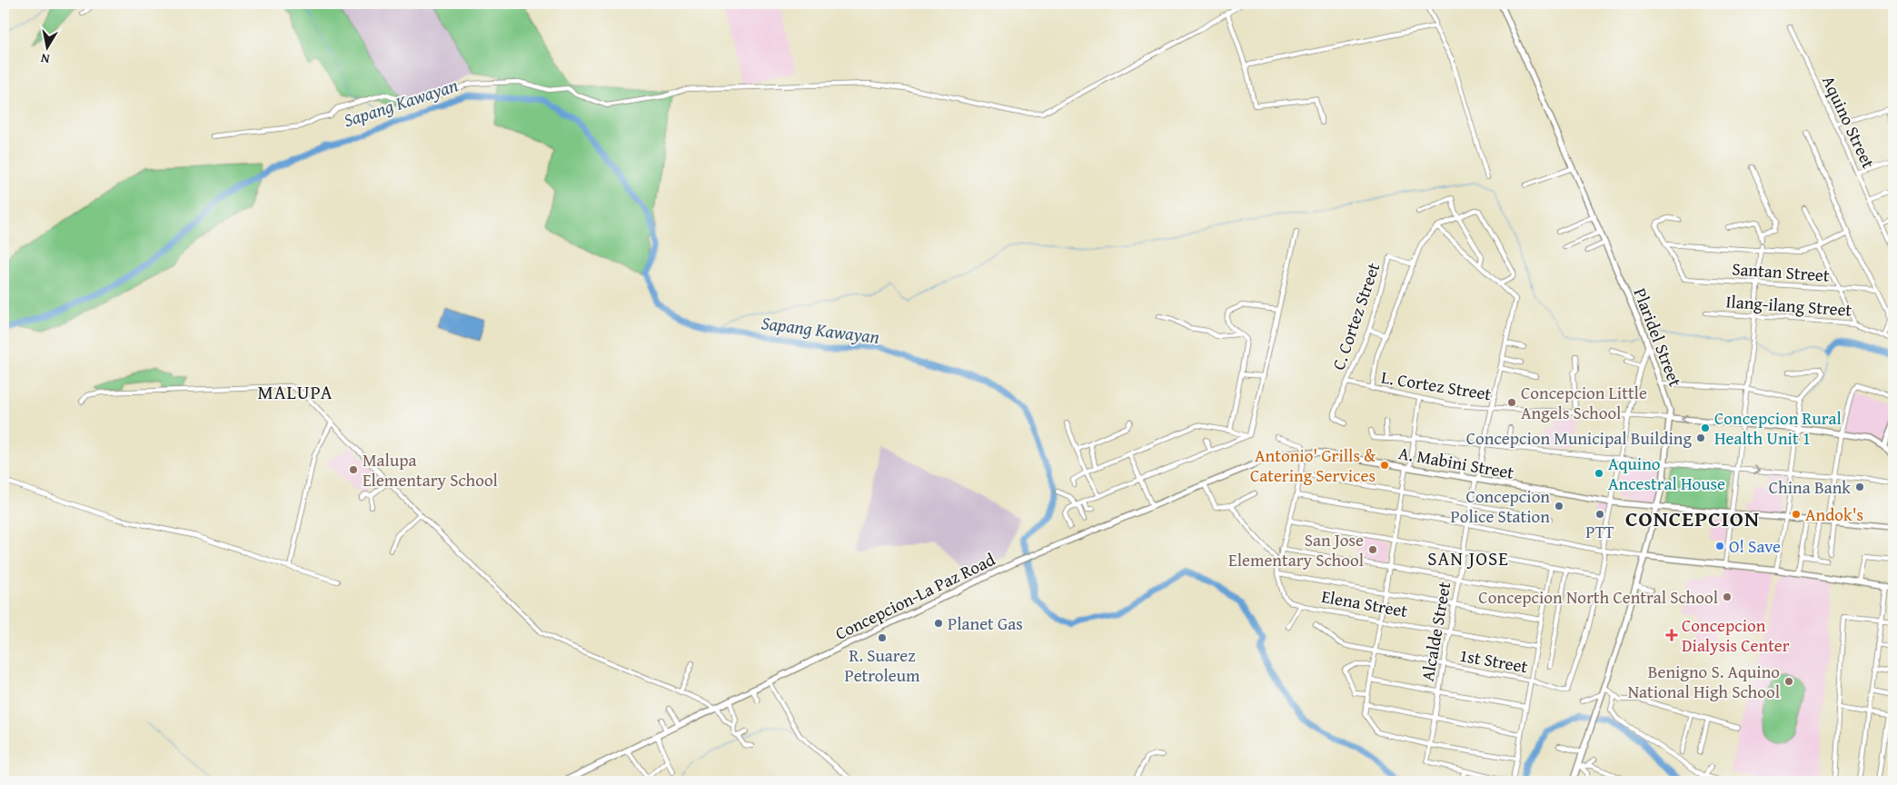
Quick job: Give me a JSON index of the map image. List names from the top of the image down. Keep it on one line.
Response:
{"streets":{"main road":["Plaridel Street","L. Cortez Street","A. Mabini Street","Concepcion-La Paz Road"],"street":["Aquino Street","Santan Street","Ilang-ilang Street","C. Cortez Street","Elena Street","Alcalde Street","1st Street"]},"crossings":[["C. Cortez Street","L. Cortez Street"],["Plaridel Street","L. Cortez Street"],["Plaridel Street","A. Mabini Street"],["L. Cortez Street","Alcalde Street"],["A. Mabini Street","Concepcion-La Paz Road"],["A. Mabini Street","Alcalde Street"],["Elena Street","Alcalde Street"],["Alcalde Street","1st Street"]],"districts":["MALUPA","CONCEPCION","SAN JOSE"],"water":["Sapang Kawayan"],"places":{"other":["Concepcion Little Angels School","Concepcion Rural Health Unit 1","Concepcion Municipal Building","Antonio' Grills & Catering Services","Malupa Elementary School","Aquino Ancestral House","China Bank","Concepcion Police Station","PTT","Andok's","O! Save","San Jose Elementary School","Concepcion North Central School","Planet Gas","R. Suarez Petroleum","Benigno S. Aquino National High School"],"health":["Concepcion Dialysis Center"]},"north":"bottom"}
